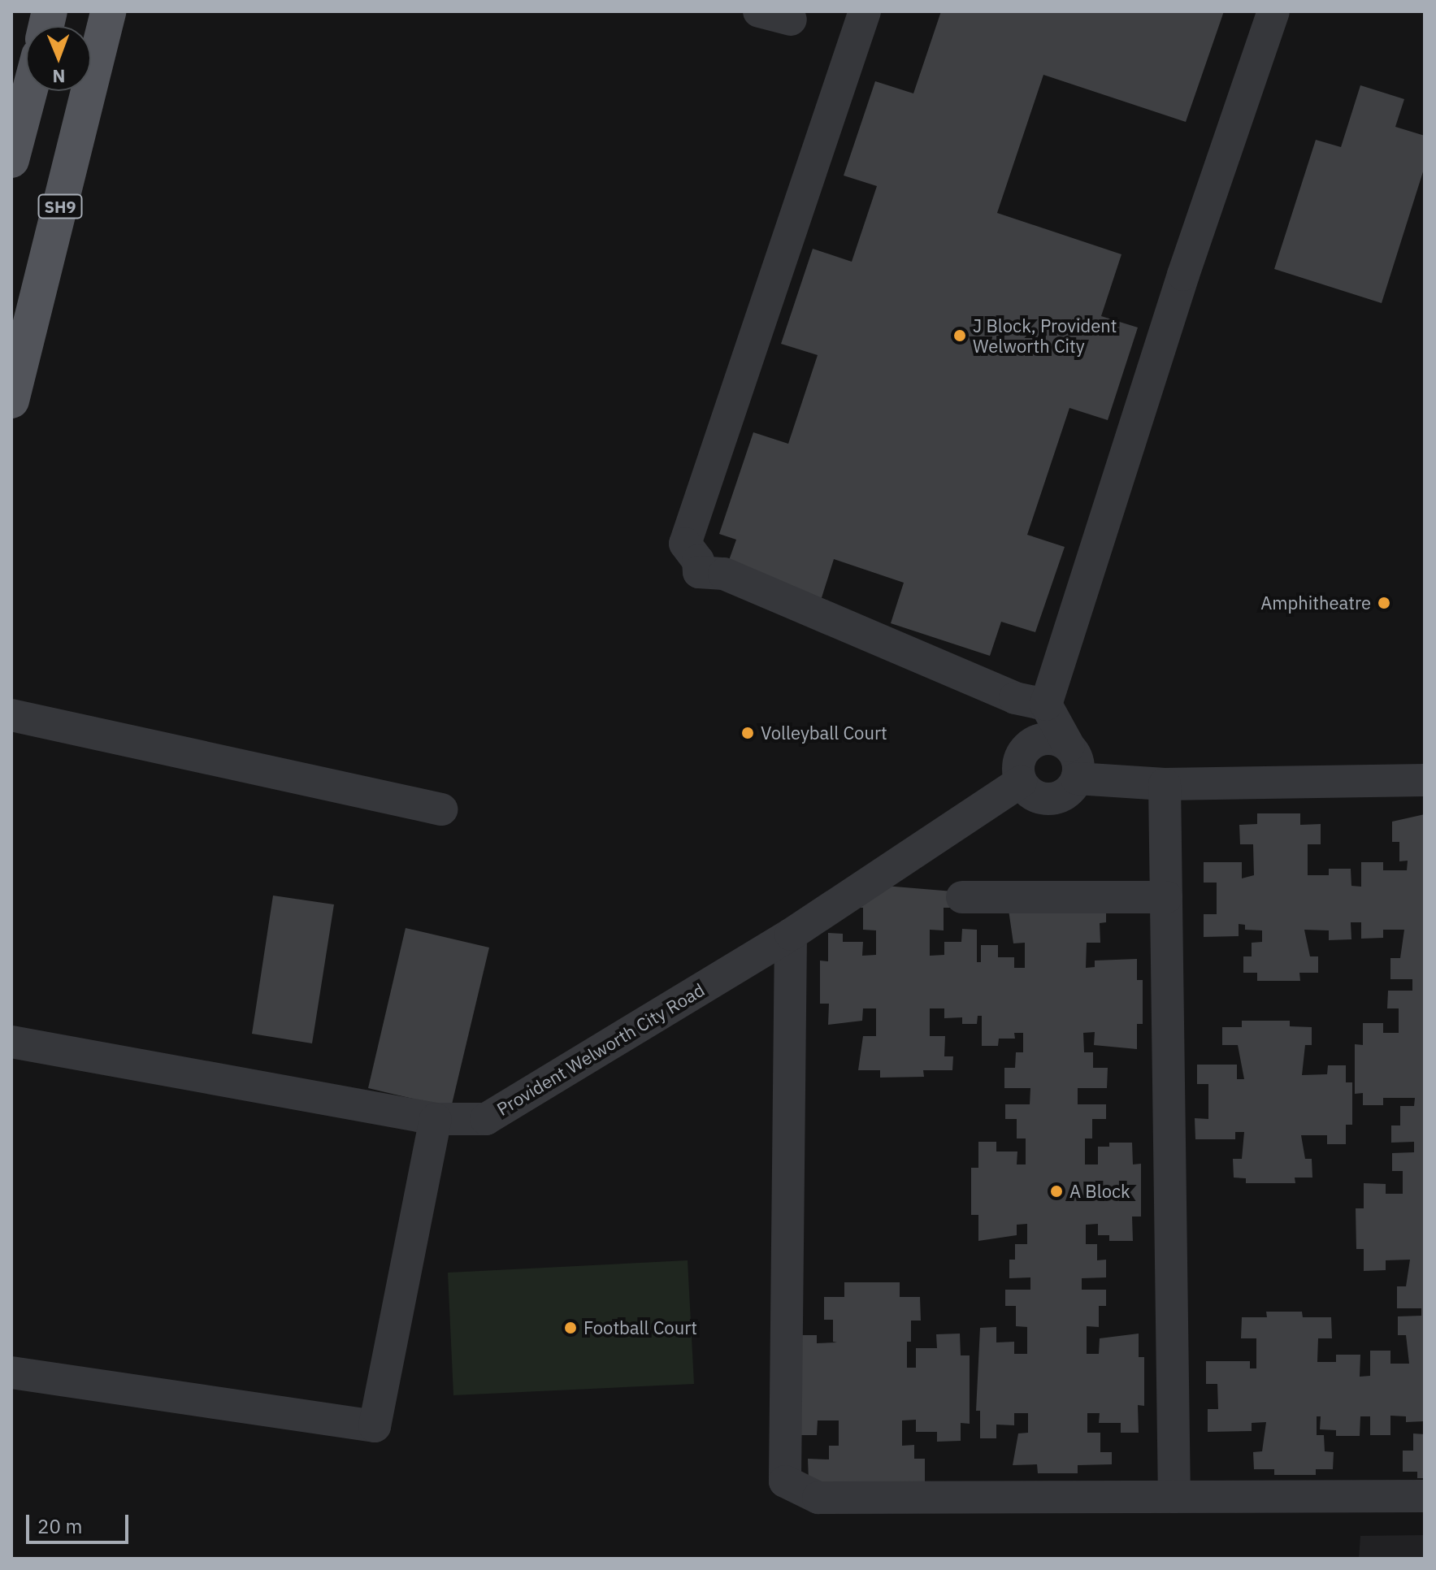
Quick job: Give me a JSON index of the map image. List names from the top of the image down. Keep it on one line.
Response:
{"streets":{"main road":["SH9"],"street":["Provident Welworth City Road"]},"places":["J Block, Provident Welworth City","Amphitheatre","Volleyball Court","A Block","Football Court"],"scale_bar":"20 m","north":"bottom"}
